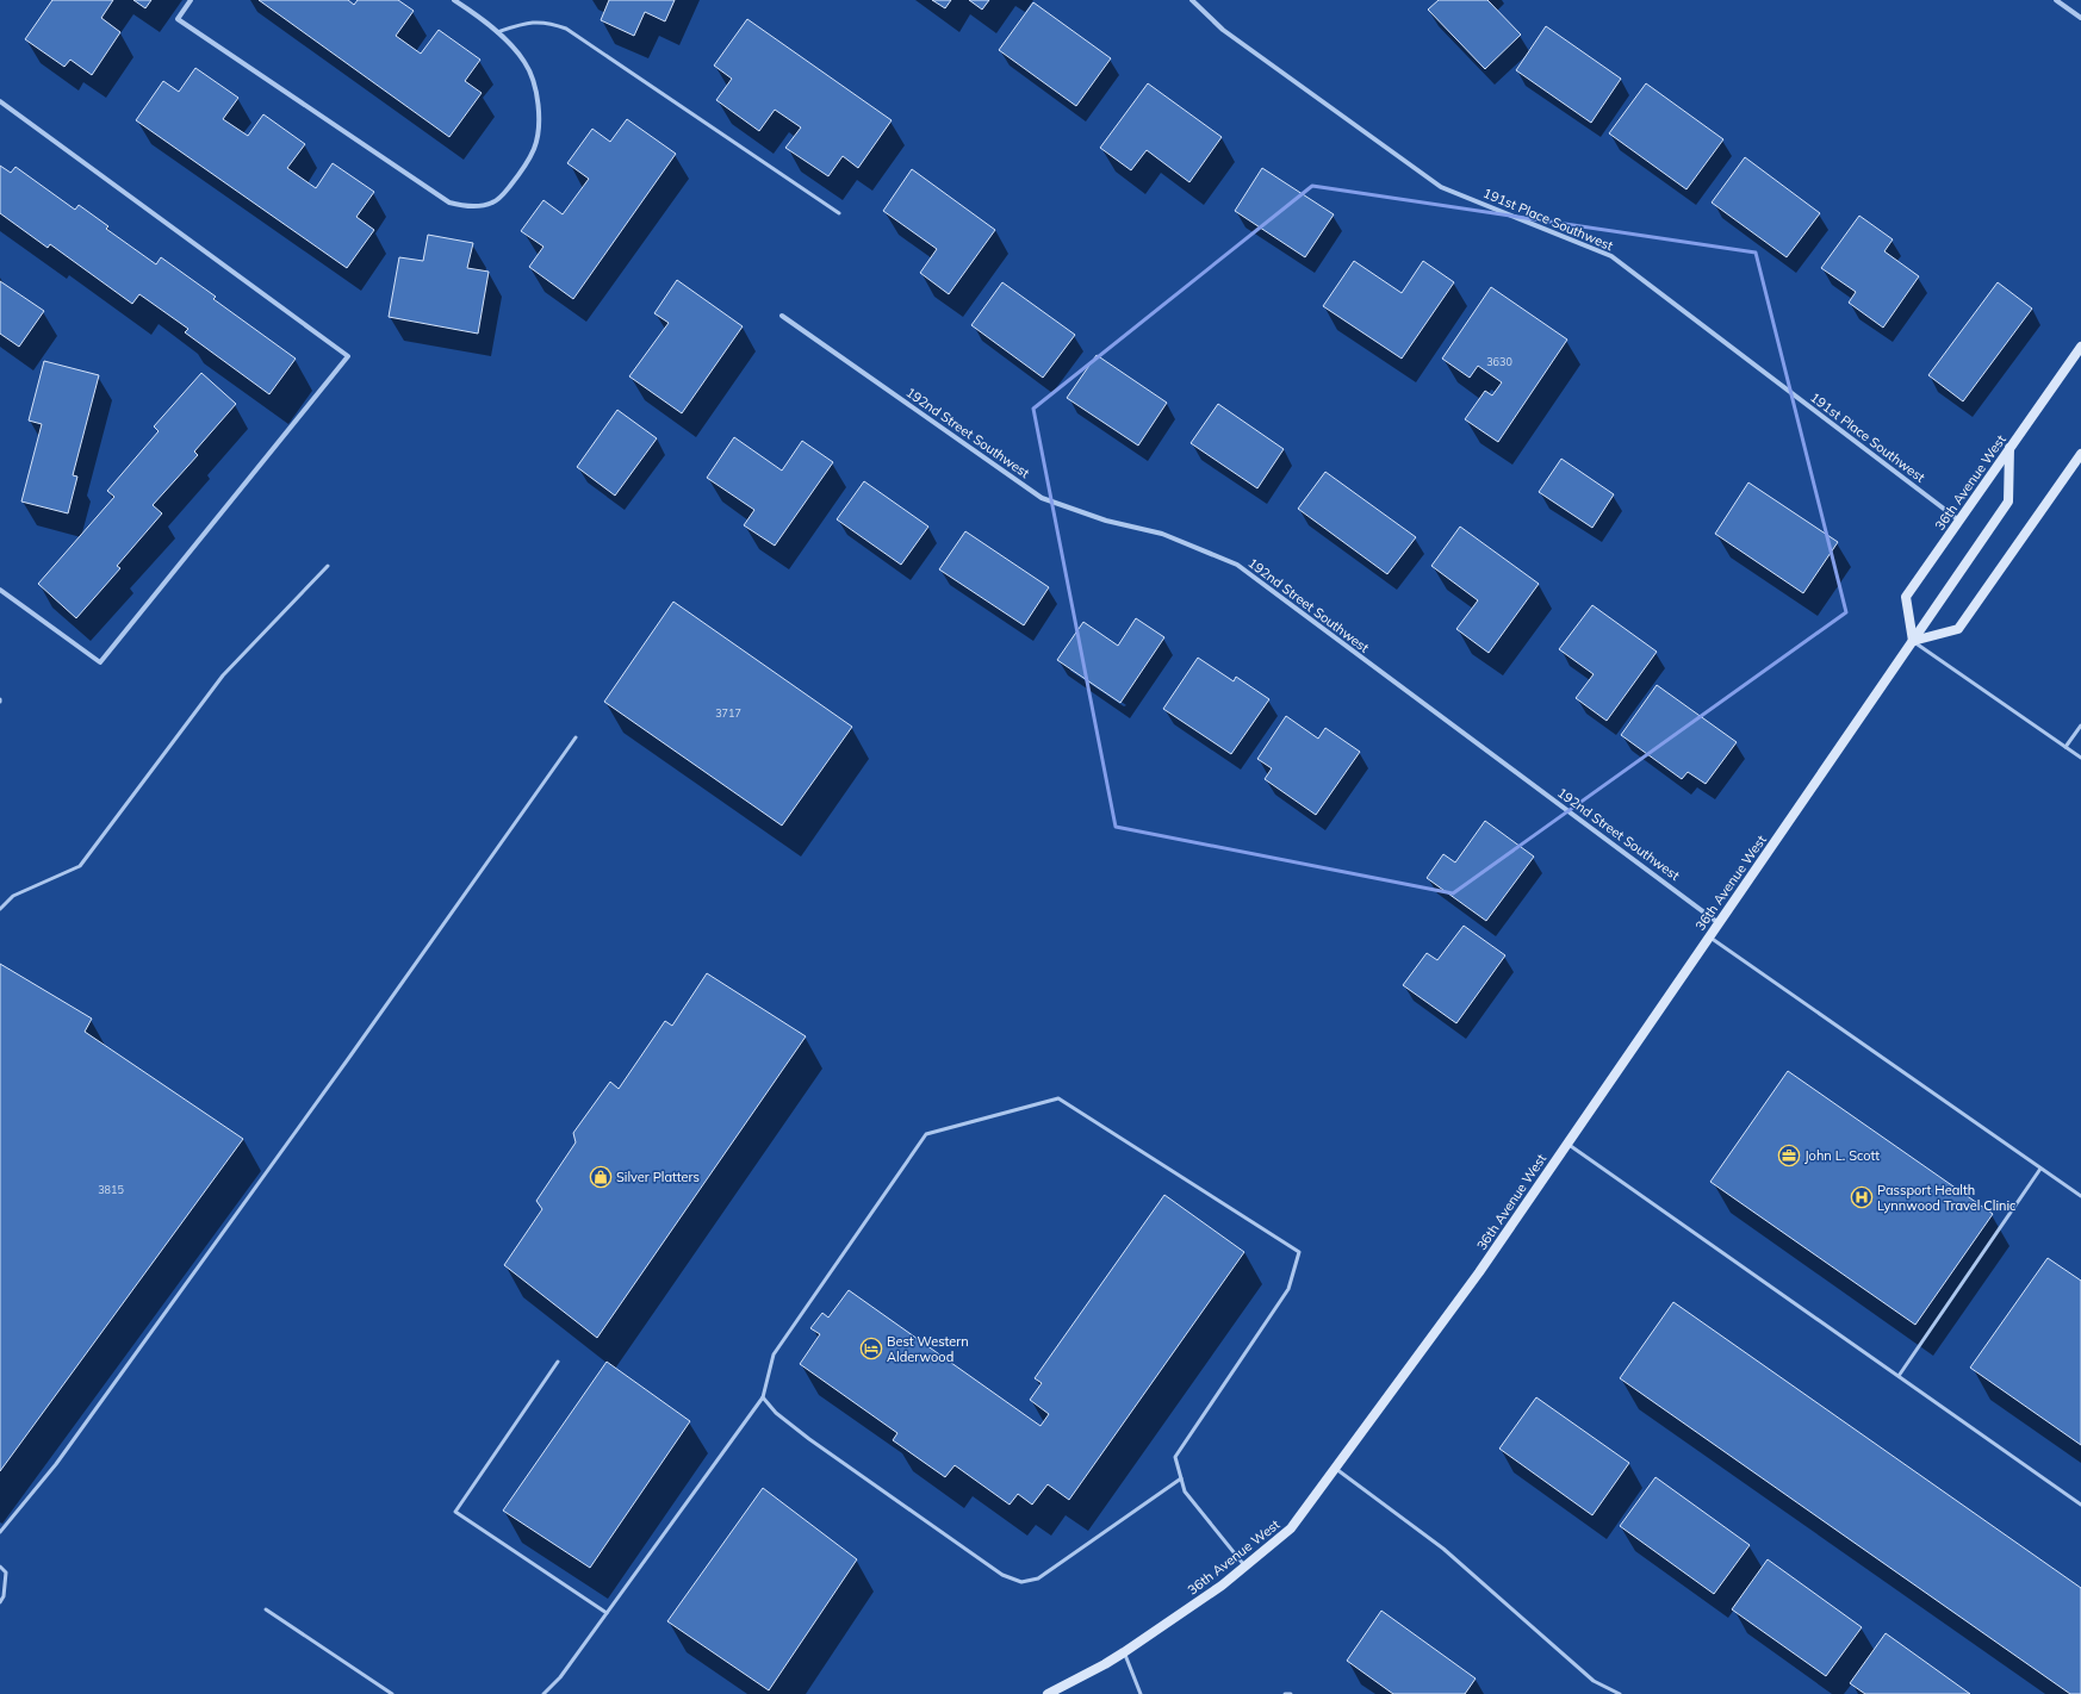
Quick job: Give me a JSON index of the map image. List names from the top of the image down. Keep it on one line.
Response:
{"streets":{"main road":["36th Avenue West"],"street":["191st Place Southwest","192nd Street Southwest"]},"crossings":[["191st Place Southwest","36th Avenue West"],["192nd Street Southwest","36th Avenue West"]],"places":{"office":["John L. Scott"],"shop":["Silver Platters"],"hospital":["Passport Health Lynnwood Travel Clinic"],"hotel":["Best Western Alderwood"]},"house_numbers":["3630","3717","3815"]}
